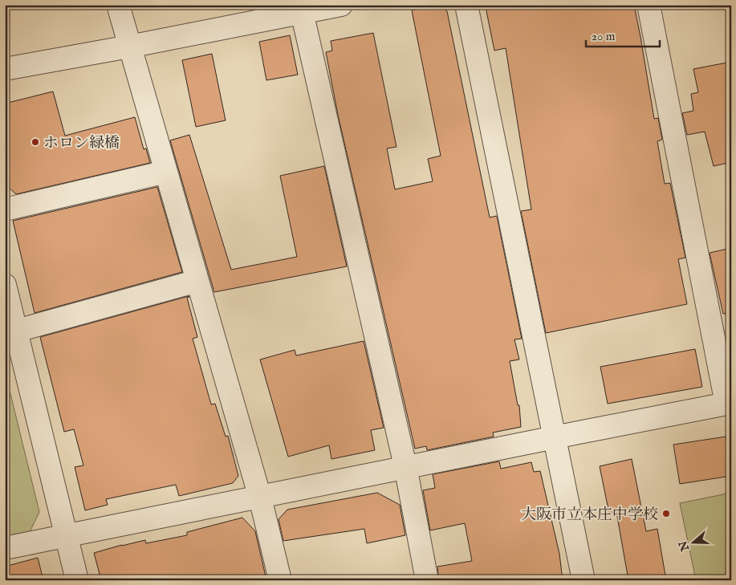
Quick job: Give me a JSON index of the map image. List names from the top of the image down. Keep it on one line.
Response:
{"places":["ホロン緑橋","大阪市立本庄中学校"],"scale_bar":"20 m","north":"left"}
